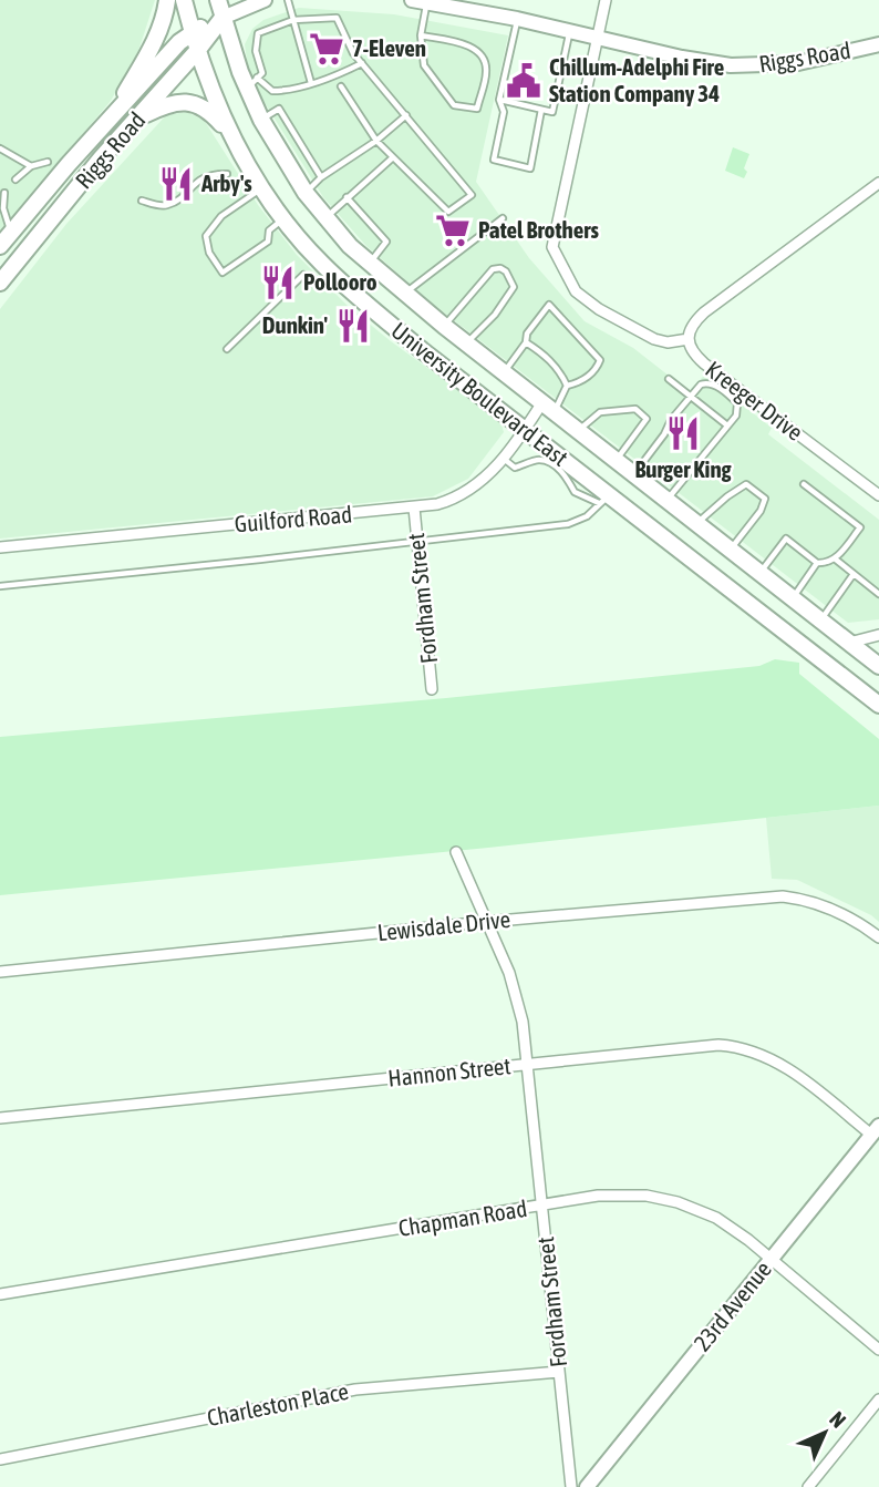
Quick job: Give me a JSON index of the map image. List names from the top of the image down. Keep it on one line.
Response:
{"streets":{"main road":["Riggs Road","University Boulevard East","23rd Avenue"],"street":["Kreeger Drive","Guilford Road","Fordham Street","Lewisdale Drive","Hannon Street","Chapman Road","Charleston Place"]},"crossings":[["Riggs Road","University Boulevard East"],["University Boulevard East","Guilford Road"],["Guilford Road","Fordham Street"],["Fordham Street","Lewisdale Drive"],["Fordham Street","Hannon Street"],["Fordham Street","Chapman Road"],["Fordham Street","Charleston Place"],["Hannon Street","23rd Avenue"],["Chapman Road","23rd Avenue"]],"places":{"supermarket":["7-Eleven","Patel Brothers"],"public building":["Chillum-Adelphi Fire Station Company 34"],"restaurant":["Arby's","Pollooro","Dunkin'","Burger King"]},"north":"top right"}
